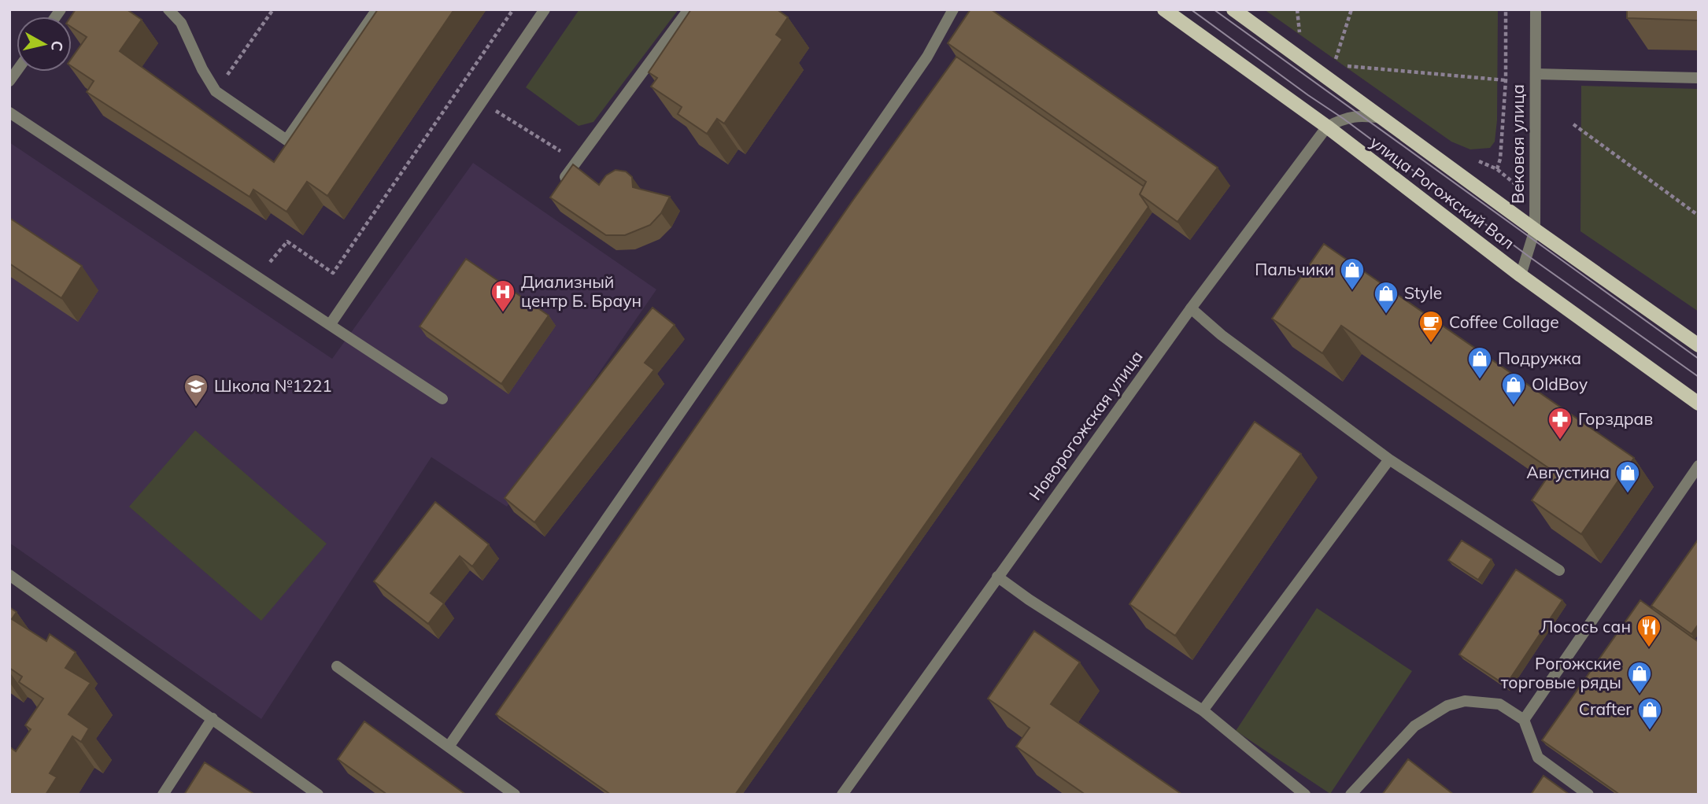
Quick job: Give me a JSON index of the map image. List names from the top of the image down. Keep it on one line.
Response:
{"streets":{"main road":["улица Рогожский Вал"],"street":["Вековая улица","Новорогожская улица"]},"crossings":[["Вековая улица","улица Рогожский Вал"],["улица Рогожский Вал","Новорогожская улица"]],"places":{"shop":["Пальчики","Style","Подружка","OldBoy","Августина","Рогожские торговые ряды","Crafter"],"hospital":["Диализный центр Б. Браун"],"cafe":["Coffee Collage"],"school or university":["Школа №1221"],"pharmacy":["Горздрав"],"restaurant":["Лосось сан"]},"north":"right"}
